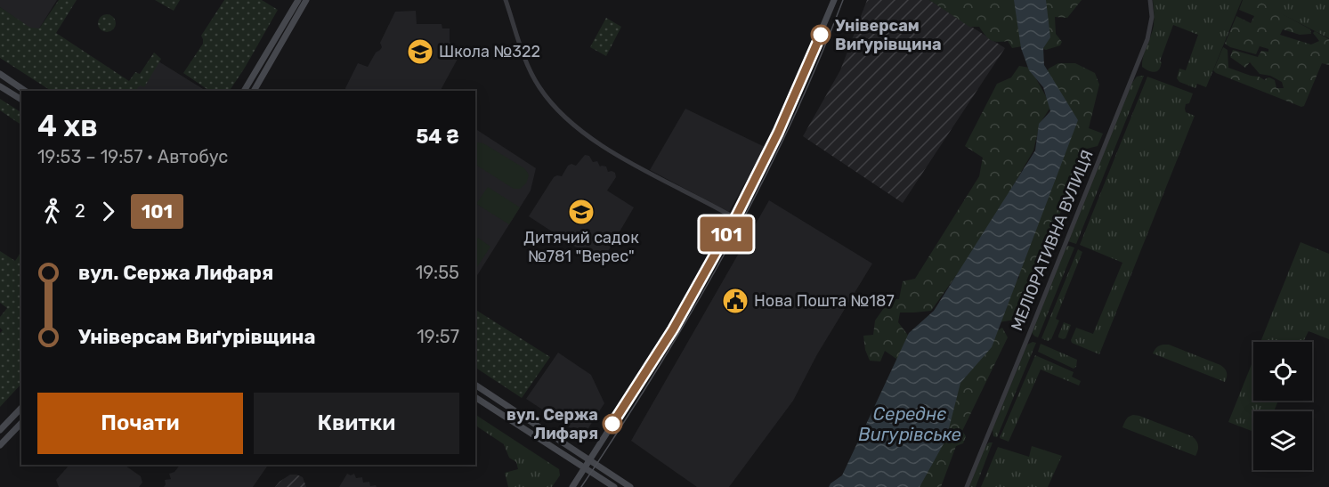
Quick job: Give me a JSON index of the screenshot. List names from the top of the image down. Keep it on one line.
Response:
{"streets":{"street":["МЕЛІОРАТИВНА ВУЛИЦЯ"]},"water":["Середнє Вигурівське"],"places":{"other":["Універсам Виґурівщина","вул. Сержа Лифаря"],"school or university":["Школа №322","Дитячий садок №781 \"Верес\""],"public building":["Нова Пошта №187"]},"lines":["bus line 101"],"page":{"on_map":"101","heading":["4 хв","19:53 – 19:57 · Автобус","54 ₴"],"legs":["2","101"],"list":[{"name":"вул. Сержа Лифаря","value":"19:55"},{"name":"Універсам Виґурівщина","value":"19:57"}],"buttons":["Почати","Квитки"]}}
